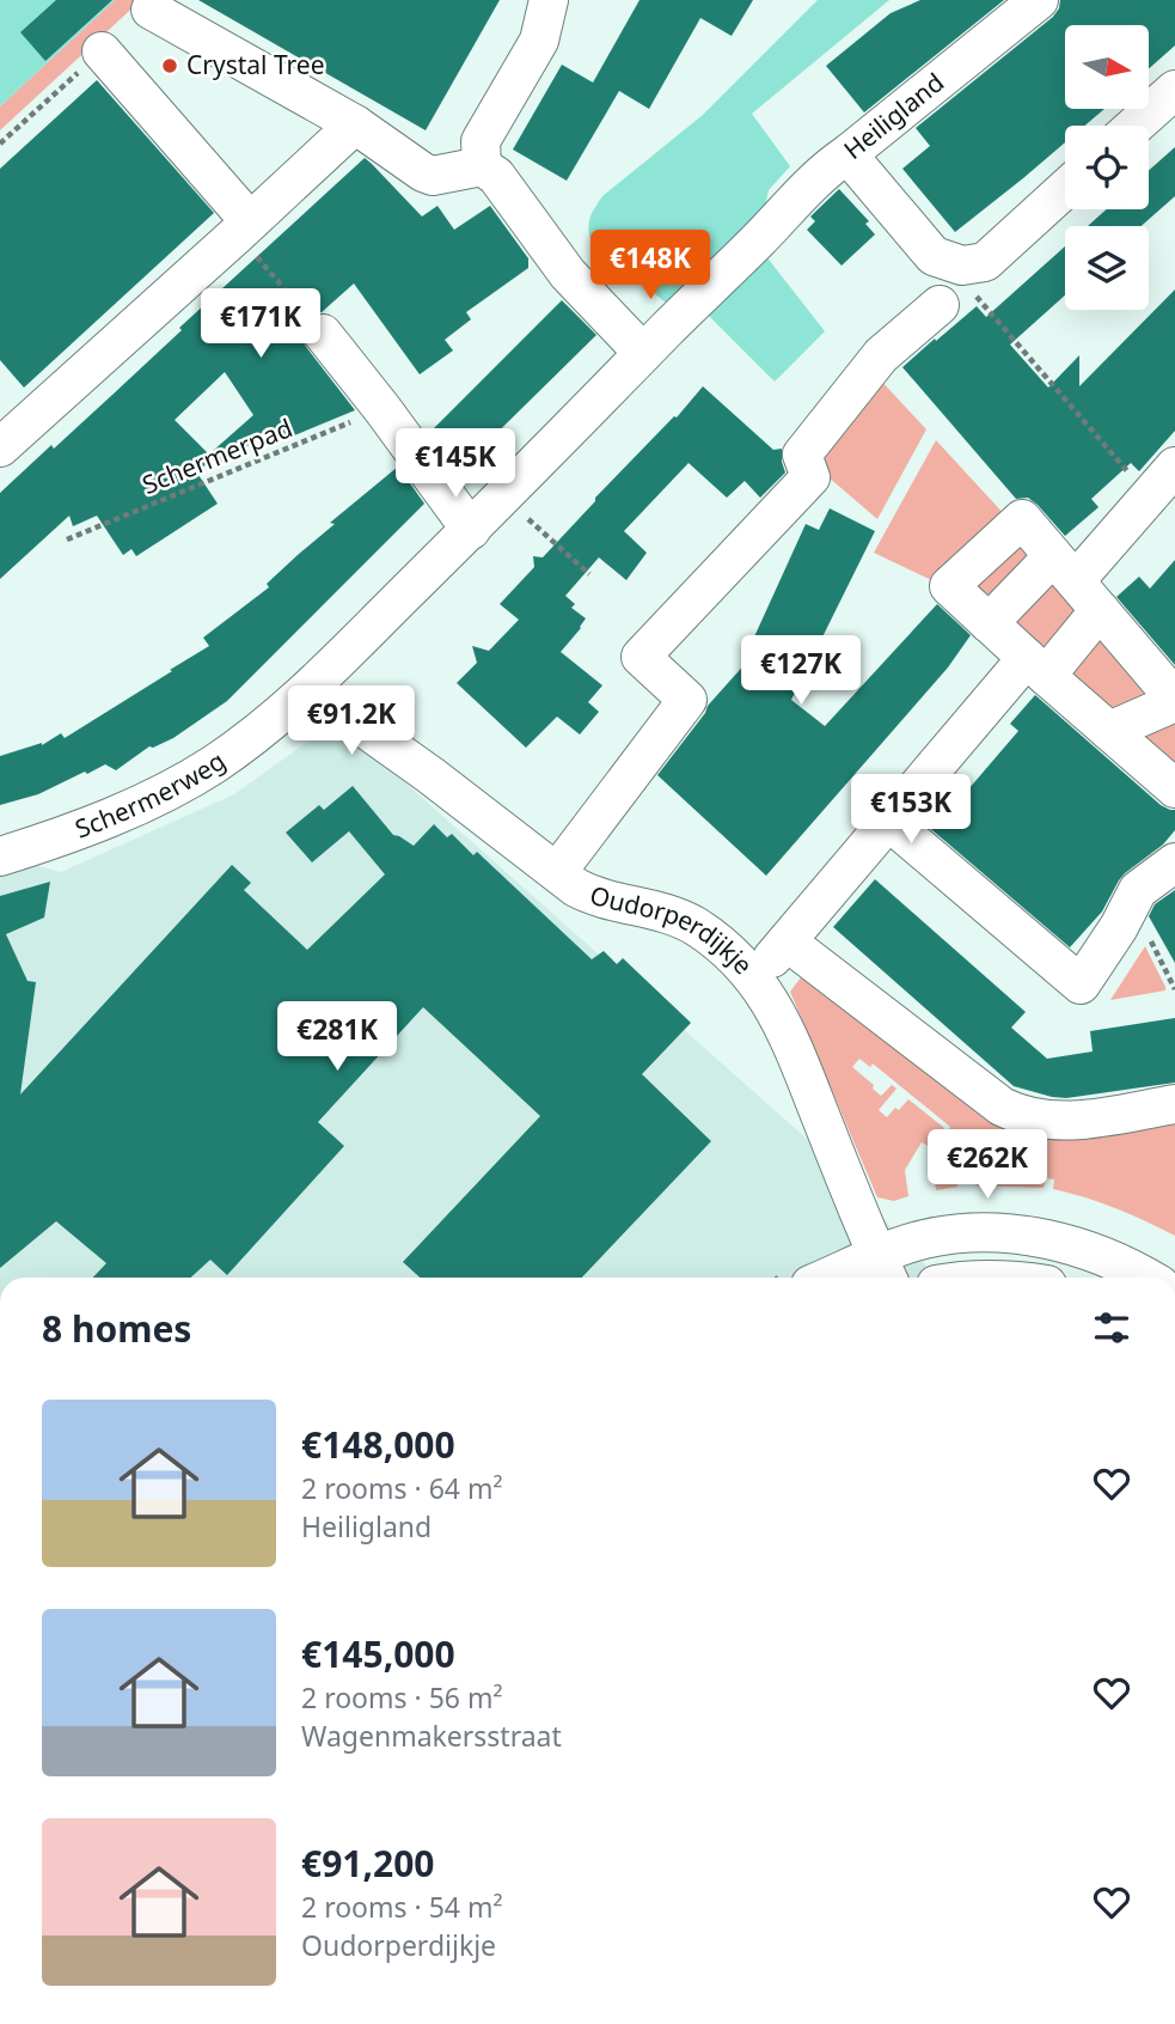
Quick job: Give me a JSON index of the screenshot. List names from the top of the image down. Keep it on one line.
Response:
{"streets":{"street":["Heiligland","Schermerweg","Oudorperdijkje"],"path":["Schermerpad"]},"crossings":[["Heiligland","Schermerweg"],["Schermerweg","Oudorperdijkje"]],"places":["Crystal Tree"],"north":"right","page":{"price":["€148K","€171K","€145K","€127K","€91.2K","€153K","€281K","€262K"],"heading":"8 homes","list":[{"name":"€148,000","note":"2 rooms · 64 m² · Heiligland"},{"name":"€145,000","note":"2 rooms · 56 m² · Wagenmakersstraat"},{"name":"€91,200","note":"2 rooms · 54 m² · Oudorperdijkje"}]}}
